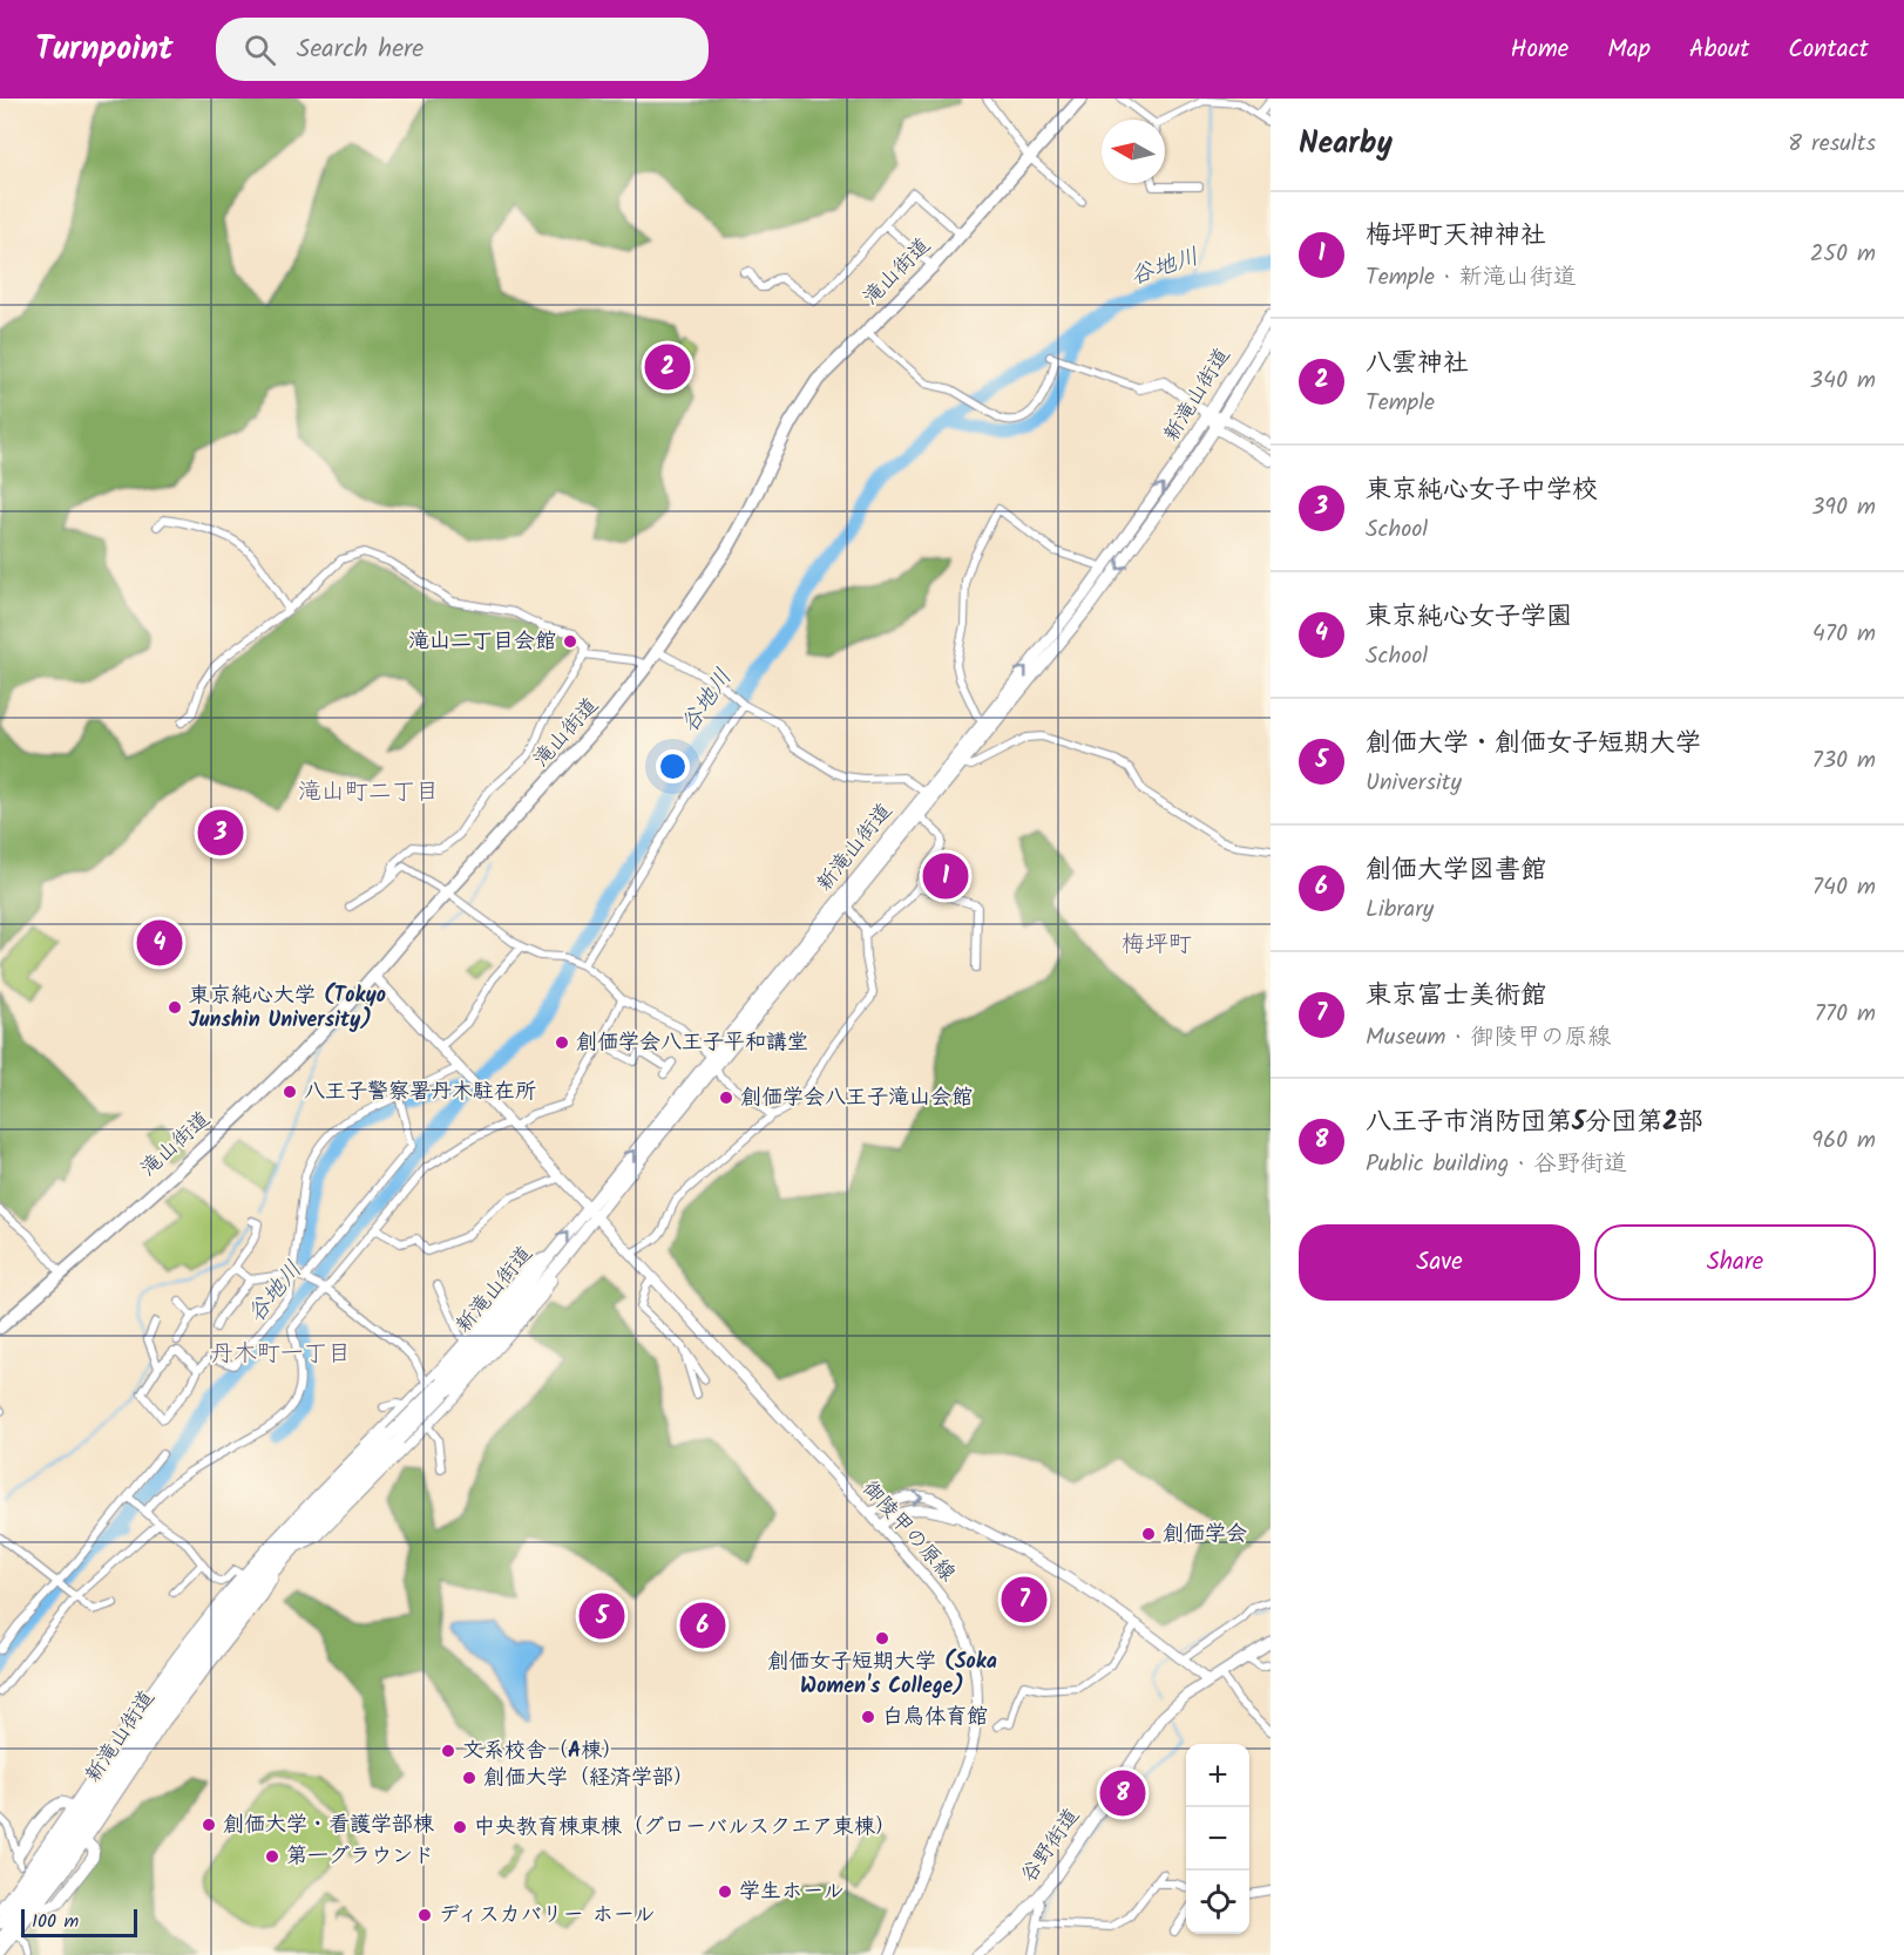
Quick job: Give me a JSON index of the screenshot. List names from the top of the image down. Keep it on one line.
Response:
{"streets":{"highway":["滝山街道"],"main road":["新滝山街道","谷野街道"],"street":["御陵甲の原線"]},"crossings":[["滝山街道","御陵甲の原線"],["新滝山街道","御陵甲の原線"]],"districts":["滝山町二丁目","梅坪町","丹木町一丁目"],"water":["谷地川"],"places":["滝山二丁目会館","東京純心大学 (Tokyo Junshin University)","創価学会八王子平和講堂","八王子警察署丹木駐在所","創価学会八王子滝山会館","創価学会","創価女子短期大学 (Soka Women's College)","白鳥体育館","文系校舎（A棟）","創価大学（経済学部）","創価大学・看護学部棟","中央教育棟東棟（グローバルスクエア東棟）","第一グラウンド","学生ホール","ディスカバリー ホール"],"scale_bar":"100 m","north":"left","page":{"header":"Turnpoint","search":"Search here","nav":["Home","Map","About","Contact"],"heading":["Nearby","8 results"],"list":[{"mark":"1","name":"梅坪町天神神社","note":"Temple · 新滝山街道","value":"250 m"},{"mark":"2","name":"八雲神社","note":"Temple","value":"340 m"},{"mark":"3","name":"東京純心女子中学校","note":"School","value":"390 m"},{"mark":"4","name":"東京純心女子学園","note":"School","value":"470 m"},{"mark":"5","name":"創価大学・創価女子短期大学","note":"University","value":"730 m"},{"mark":"6","name":"創価大学図書館","note":"Library","value":"740 m"},{"mark":"7","name":"東京富士美術館","note":"Museum · 御陵甲の原線","value":"770 m"},{"mark":"8","name":"八王子市消防団第5分団第2部","note":"Public building · 谷野街道","value":"960 m"}],"pins":["2","3","1","4","7","5","6","8"],"buttons":["Save","Share"],"map_buttons":["+","−"],"scale":"100 m"}}
